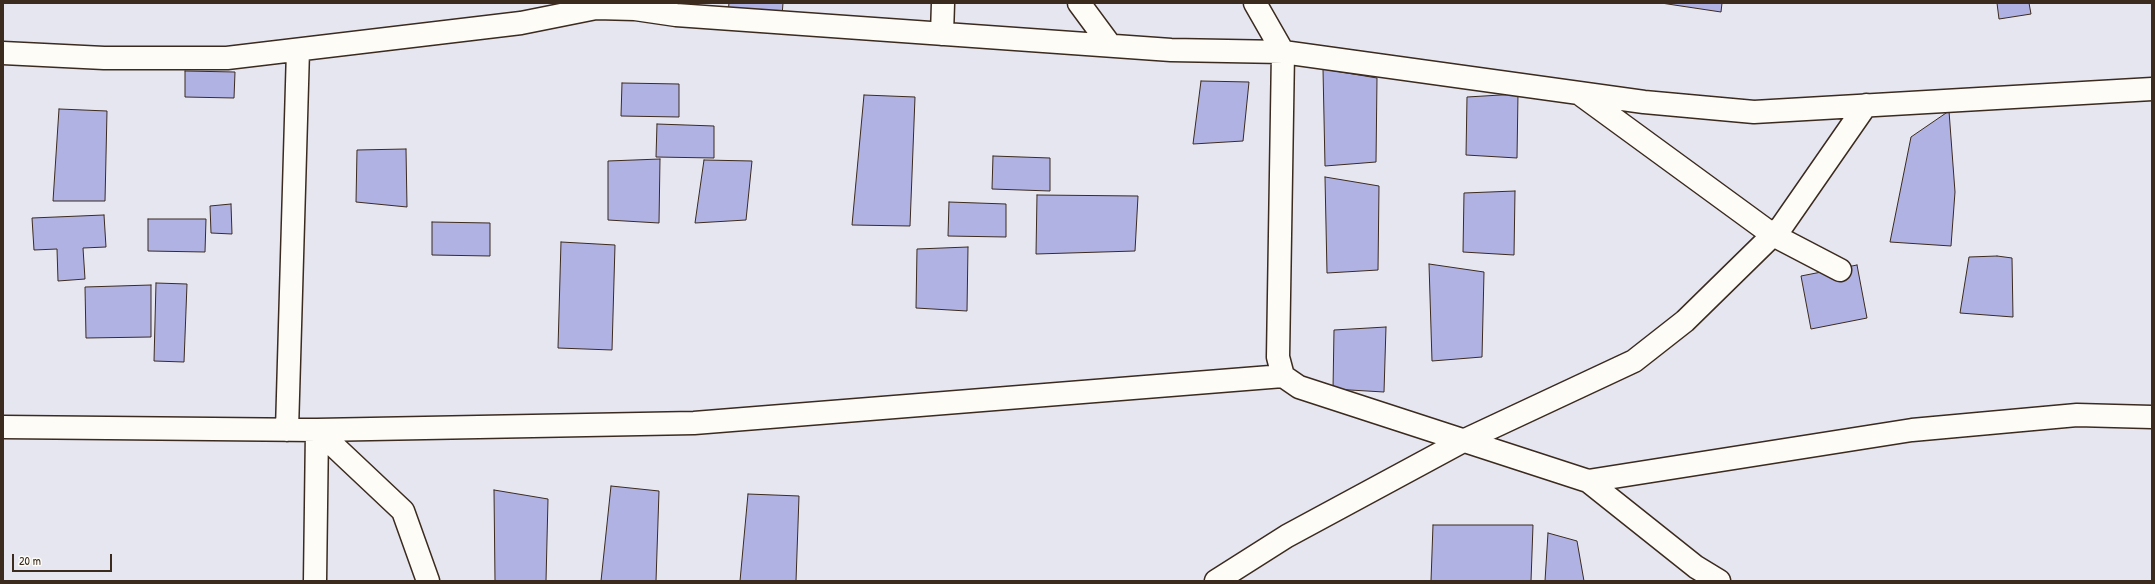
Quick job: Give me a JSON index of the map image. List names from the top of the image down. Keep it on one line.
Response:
{"scale_bar":"20 m"}
